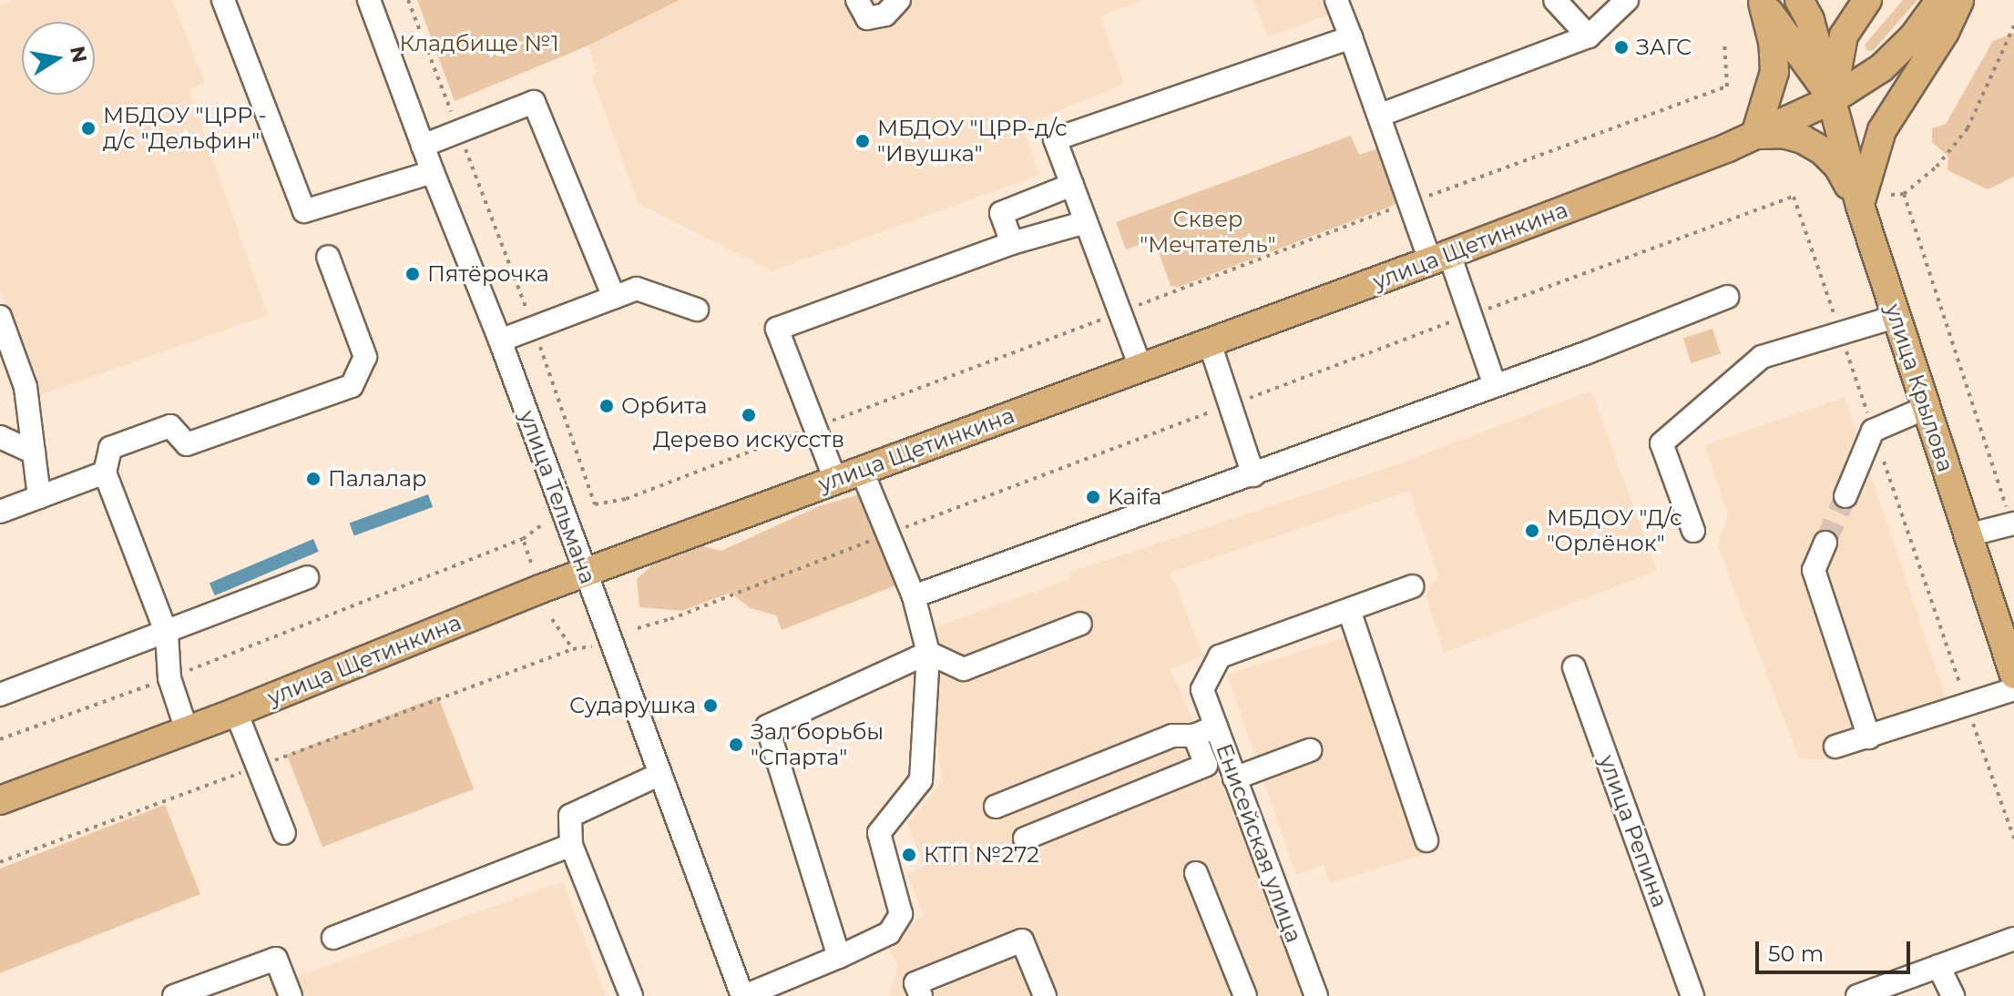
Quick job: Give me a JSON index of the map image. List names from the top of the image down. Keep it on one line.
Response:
{"streets":{"main road":["улица Щетинкина","улица Крылова"],"street":["улица Тельмана","улица Репина","Енисейская улица"]},"crossings":[["улица Щетинкина","улица Крылова"],["улица Щетинкина","улица Тельмана"]],"parks":["Кладбище №1","Сквер \"Мечтатель\""],"places":["ЗАГС","МБДОУ \"ЦРР - д/с \"Дельфин\"","МБДОУ \"ЦРР-д/с \"Ивушка\"","Пятёрочка","Орбита","Дерево искусств","Палалар","Kaifa","МБДОУ \"Д/с \"Орлёнок\"","Сударушка","Зал борьбы \"Спарта\"","КТП №272"],"scale_bar":"50 m","north":"right"}
